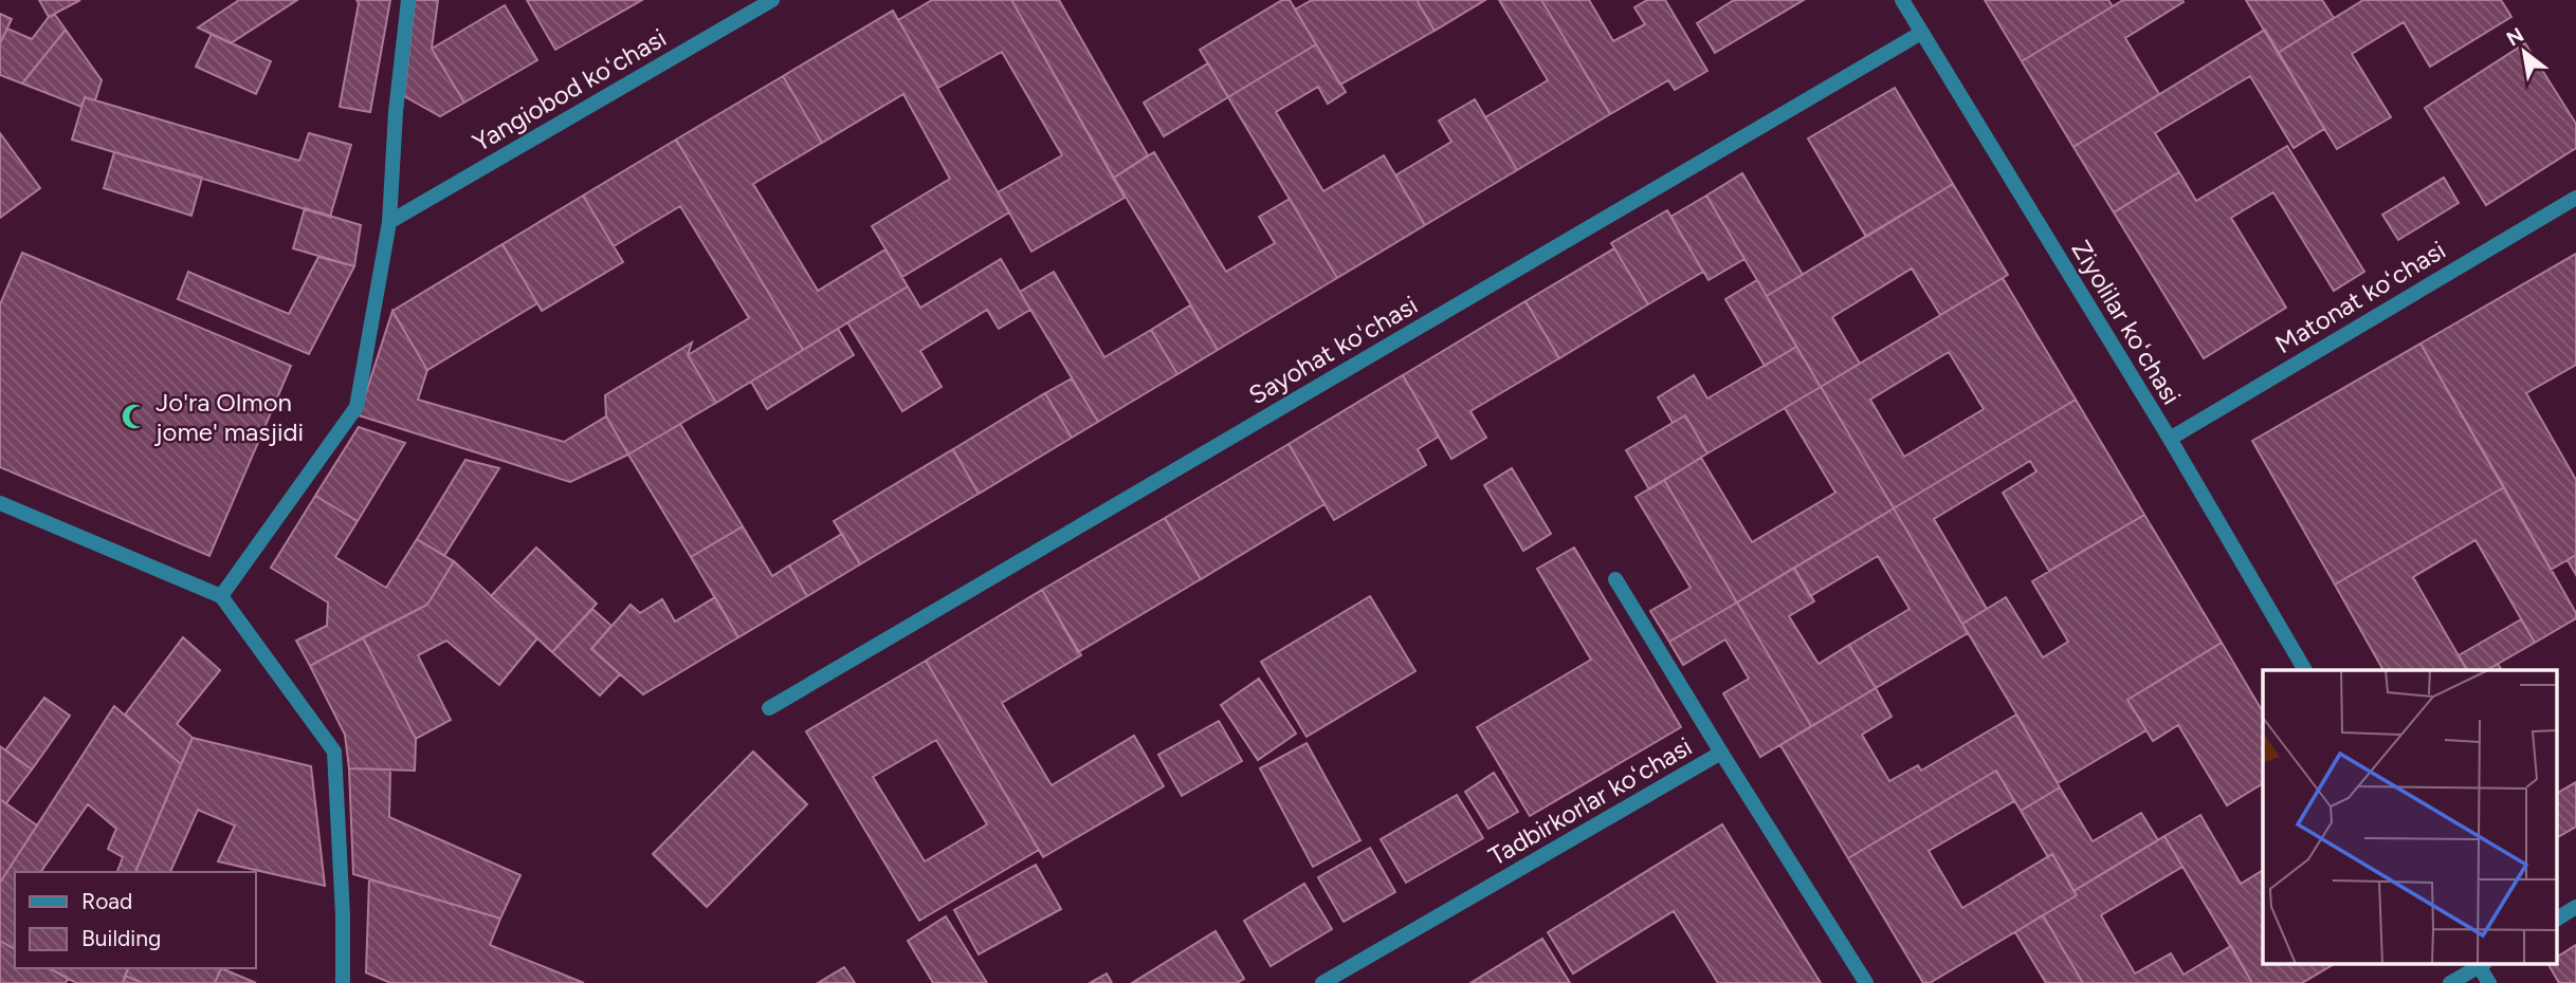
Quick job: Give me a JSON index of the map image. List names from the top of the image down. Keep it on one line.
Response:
{"streets":{"street":["Yangiobod koʻchasi","Matonat koʻchasi","Ziyolilar koʻchasi","Sayohat ko'chasi","Tadbirkorlar koʻchasi"]},"crossings":[["Matonat koʻchasi","Ziyolilar koʻchasi"],["Ziyolilar koʻchasi","Sayohat ko'chasi"]],"places":{"mosque":["Jo'ra Olmon jome' masjidi"]},"legend":["Road","Building"],"north":"top left"}
